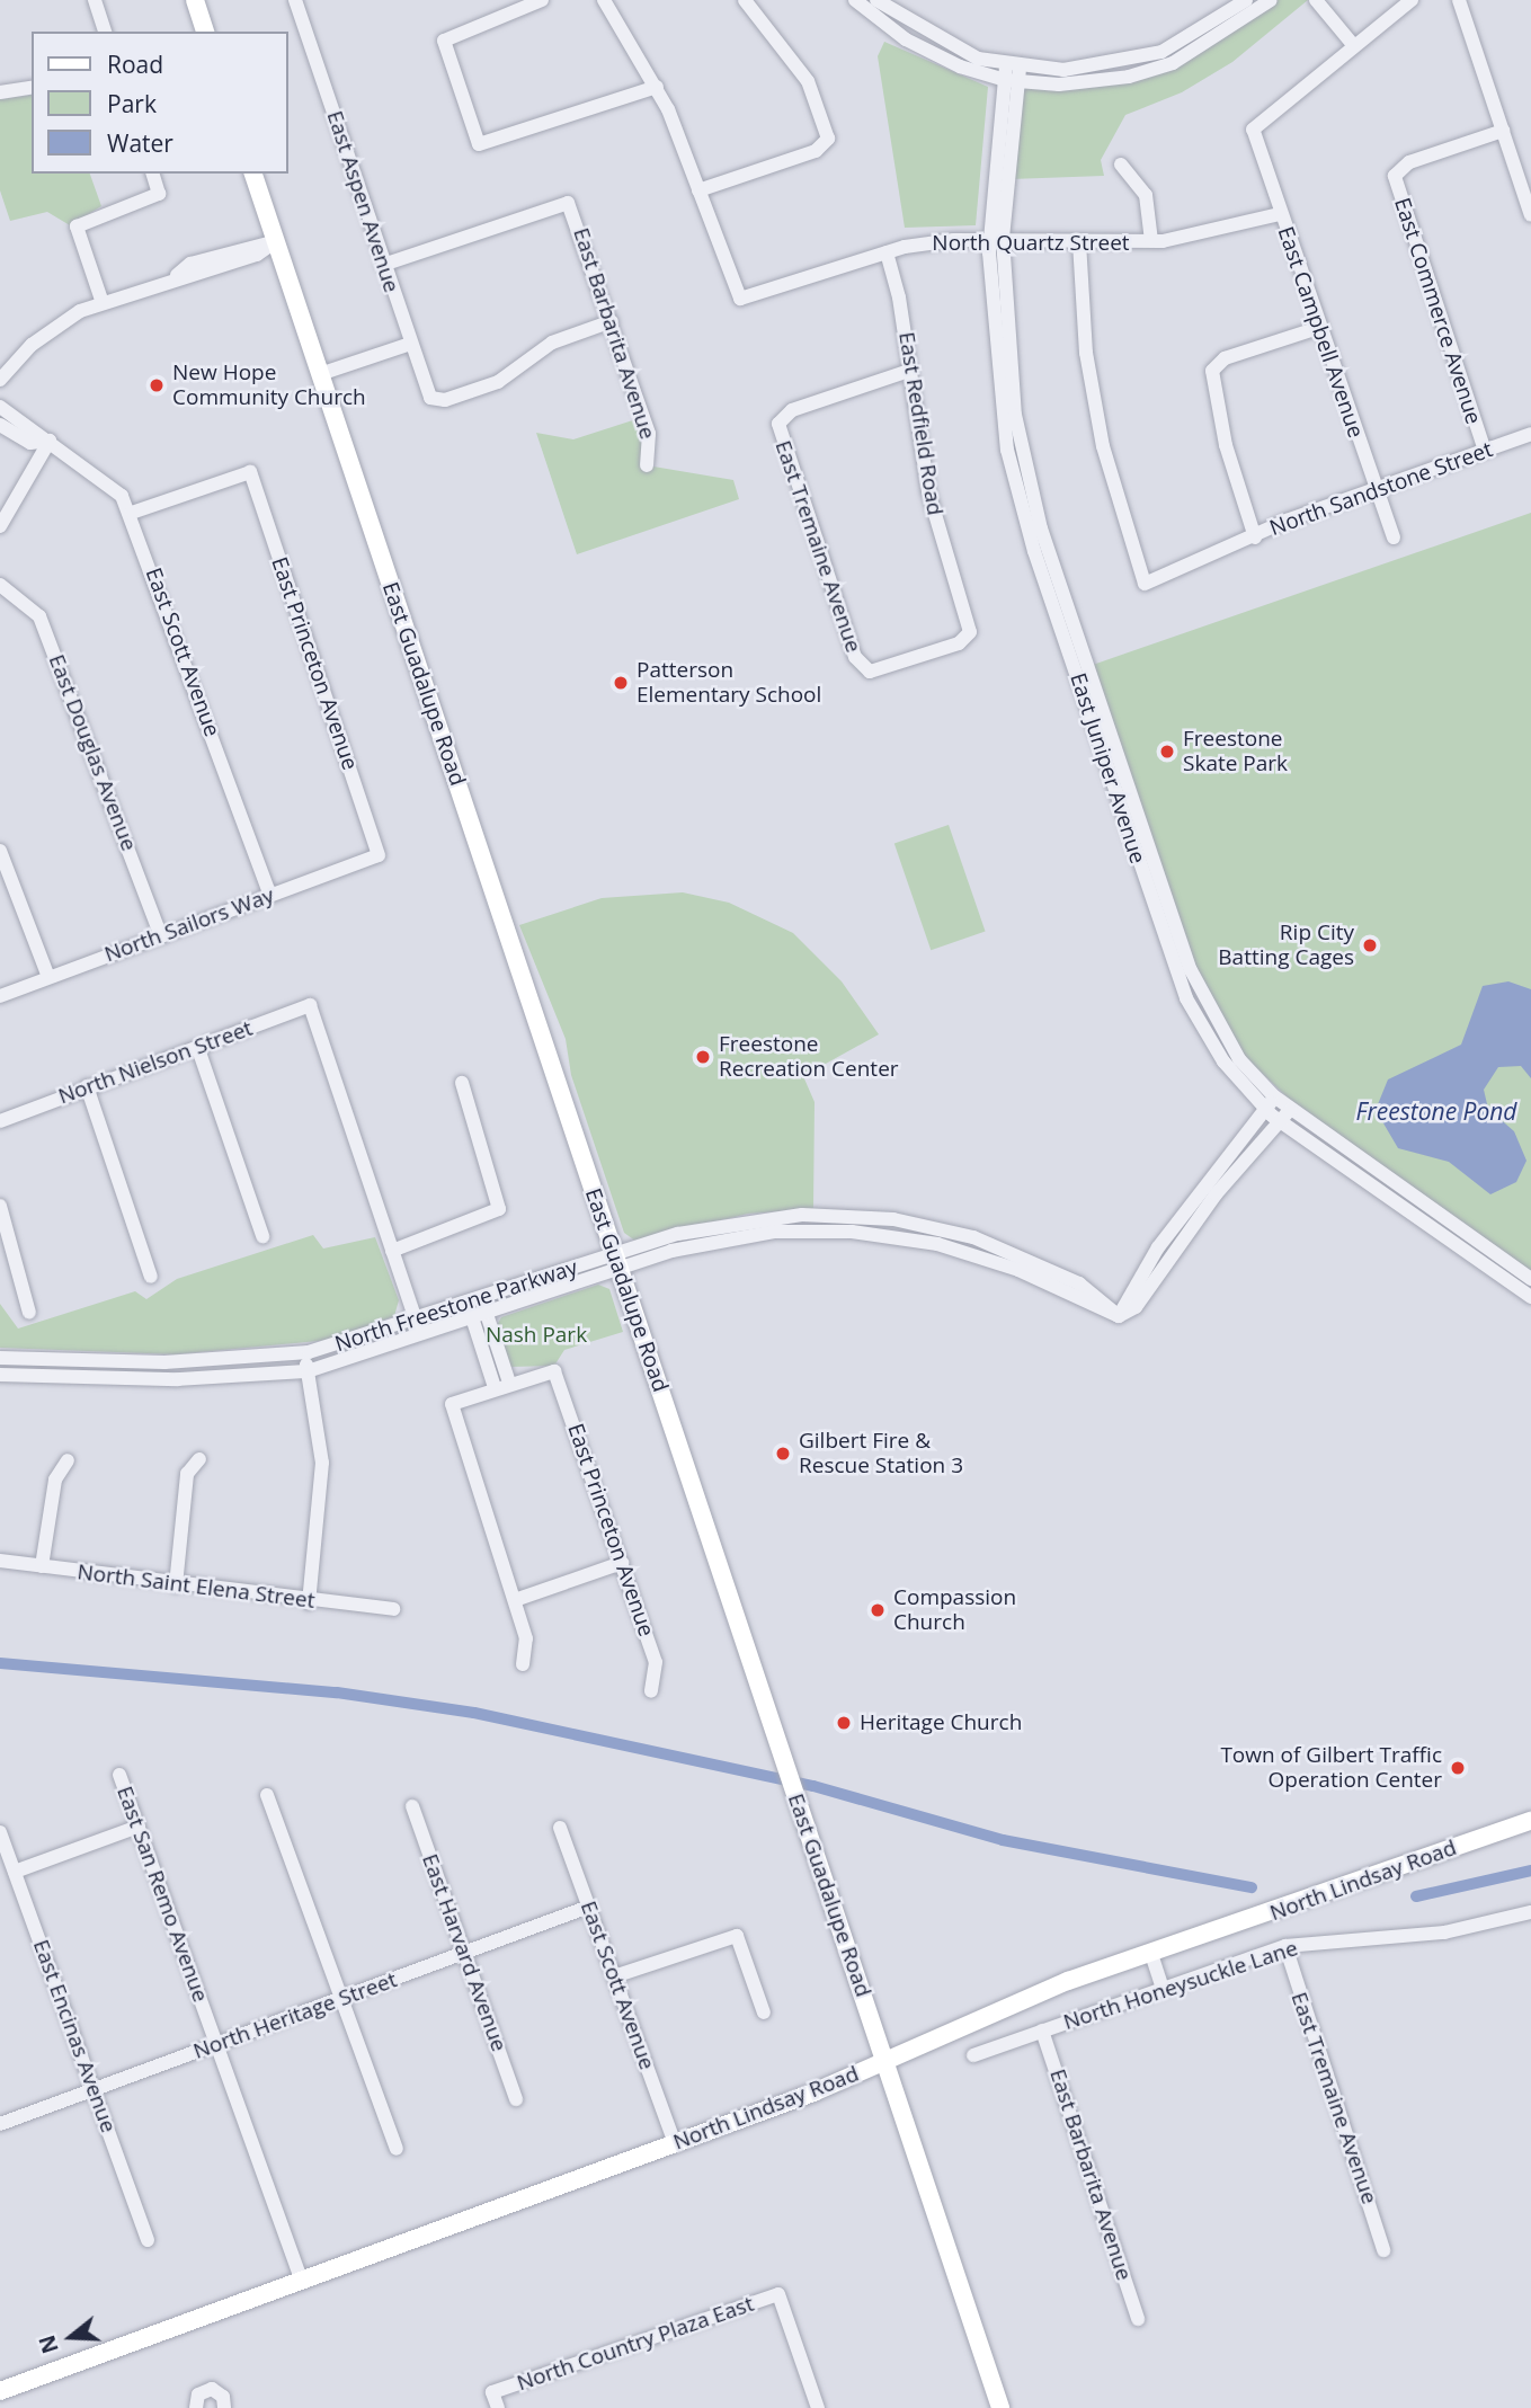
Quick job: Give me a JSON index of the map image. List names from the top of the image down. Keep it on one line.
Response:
{"streets":{"main road":["East Guadalupe Road","North Lindsay Road"],"street":["East Aspen Avenue","North Quartz Street","East Commerce Avenue","East Campbell Avenue","East Barbarita Avenue","East Redfield Road","North Sandstone Street","East Tremaine Avenue","East Scott Avenue","East Princeton Avenue","East Douglas Avenue","East Juniper Avenue","North Sailors Way","North Nielson Street","North Freestone Parkway","North Saint Elena Street","East San Remo Avenue","East Harvard Avenue","North Honeysuckle Lane","North Heritage Street","East Encinas Avenue","North Country Plaza East"]},"crossings":[["East Aspen Avenue","East Barbarita Avenue"],["North Quartz Street","East Campbell Avenue"],["North Quartz Street","East Redfield Road"],["North Quartz Street","North Sandstone Street"],["North Quartz Street","East Juniper Avenue"],["East Commerce Avenue","North Sandstone Street"],["East Campbell Avenue","North Sandstone Street"],["East Barbarita Avenue","North Honeysuckle Lane"],["East Redfield Road","East Tremaine Avenue"],["East Tremaine Avenue","North Honeysuckle Lane"],["East Scott Avenue","East Princeton Avenue"],["East Scott Avenue","North Sailors Way"],["East Scott Avenue","North Lindsay Road"],["East Scott Avenue","North Heritage Street"],["East Princeton Avenue","North Sailors Way"],["East Guadalupe Road","North Freestone Parkway"],["East Guadalupe Road","North Lindsay Road"],["East Douglas Avenue","North Sailors Way"],["North Lindsay Road","East San Remo Avenue"],["East San Remo Avenue","North Heritage Street"],["East Harvard Avenue","North Heritage Street"],["North Heritage Street","East Encinas Avenue"]],"water":["Freestone Pond"],"parks":["Nash Park"],"places":["New Hope Community Church","Patterson Elementary School","Freestone Skate Park","Rip City Batting Cages","Freestone Recreation Center","Gilbert Fire & Rescue Station 3","Compassion Church","Heritage Church","Town of Gilbert Traffic Operation Center"],"legend":["Road","Park","Water"],"north":"left"}
